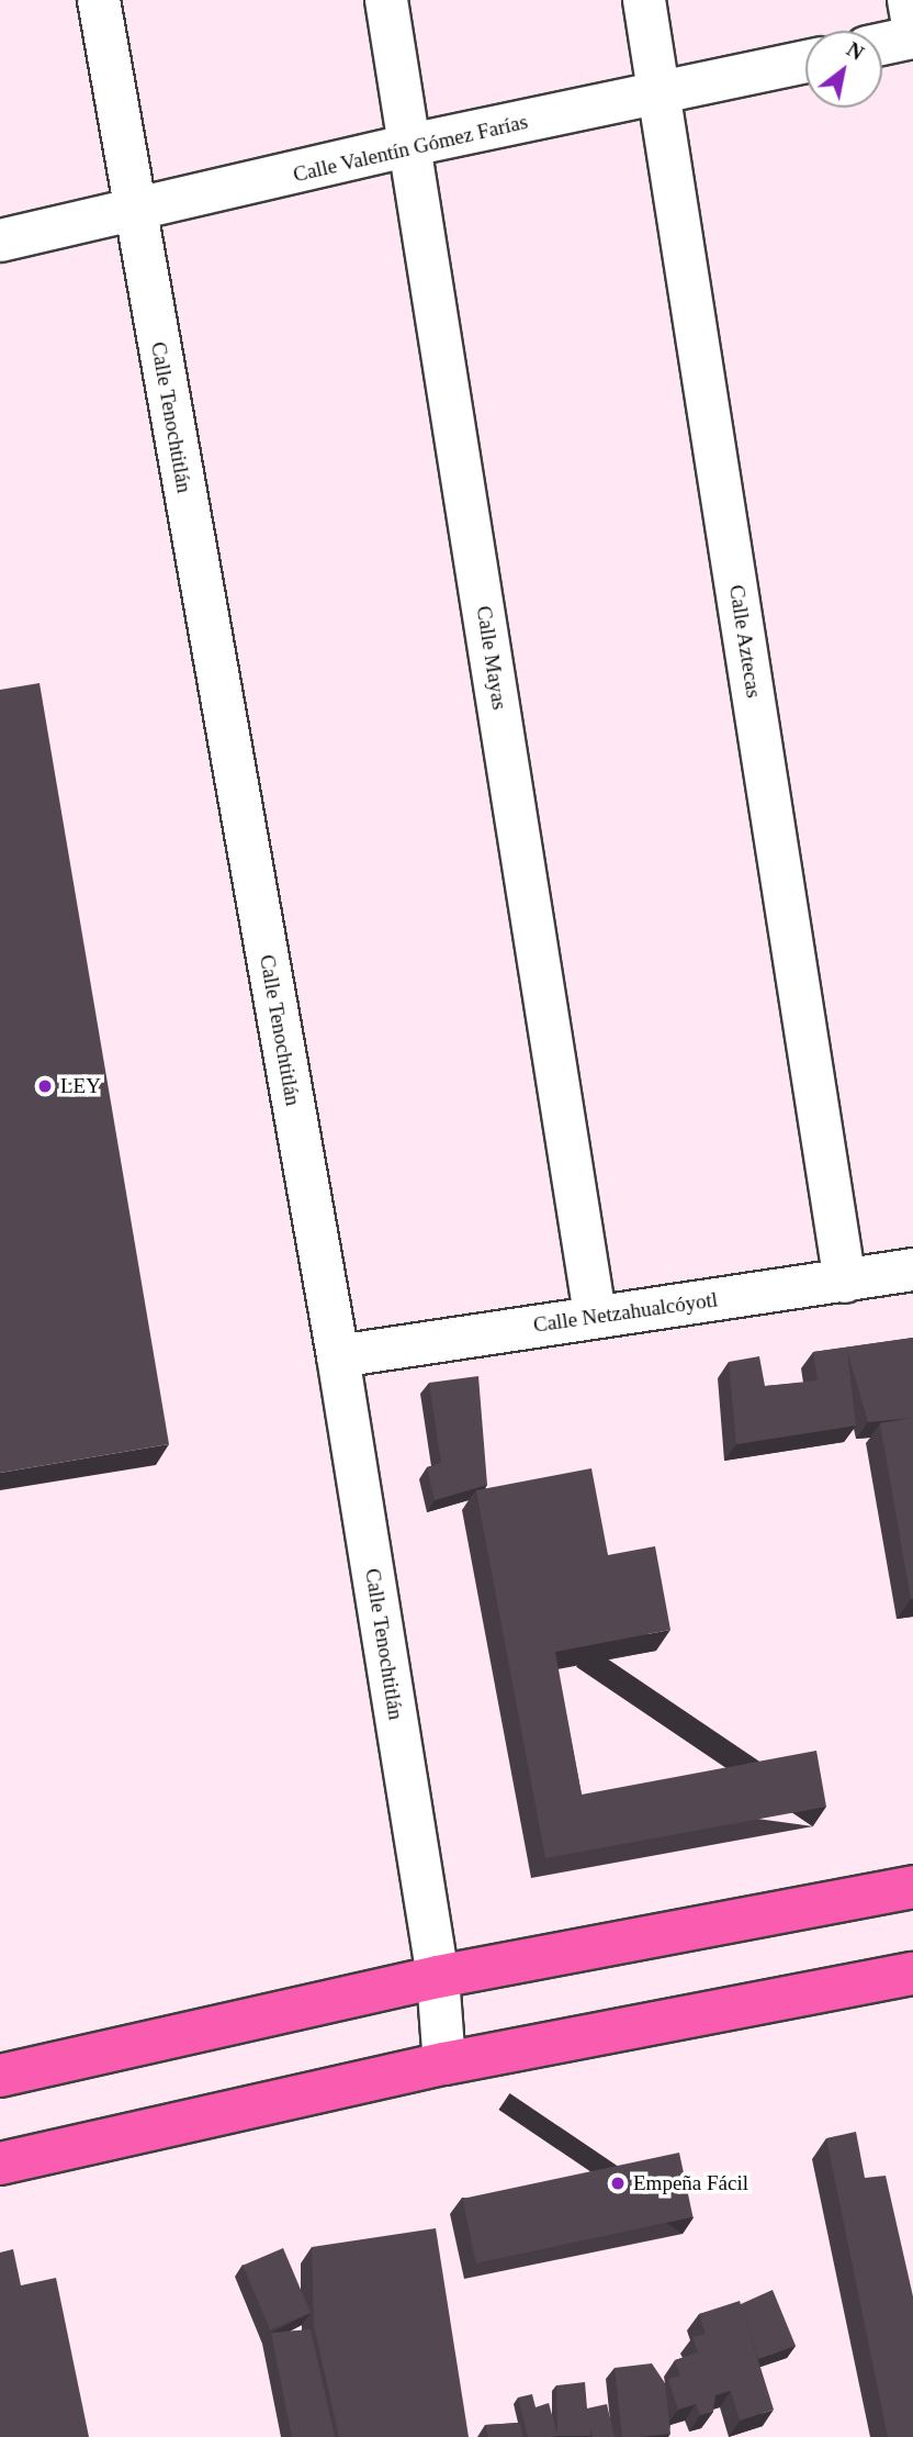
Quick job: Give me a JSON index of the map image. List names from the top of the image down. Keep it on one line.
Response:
{"streets":{"street":["Calle Valentín Gómez Farías","Calle Tenochtitlán","Calle Aztecas","Calle Mayas","Calle Netzahualcóyotl"]},"crossings":[["Calle Valentín Gómez Farías","Calle Tenochtitlán"],["Calle Valentín Gómez Farías","Calle Aztecas"],["Calle Valentín Gómez Farías","Calle Mayas"],["Calle Tenochtitlán","Calle Netzahualcóyotl"],["Calle Aztecas","Calle Netzahualcóyotl"],["Calle Mayas","Calle Netzahualcóyotl"]],"places":["LEY","Empeña Fácil"],"north":"top right"}
